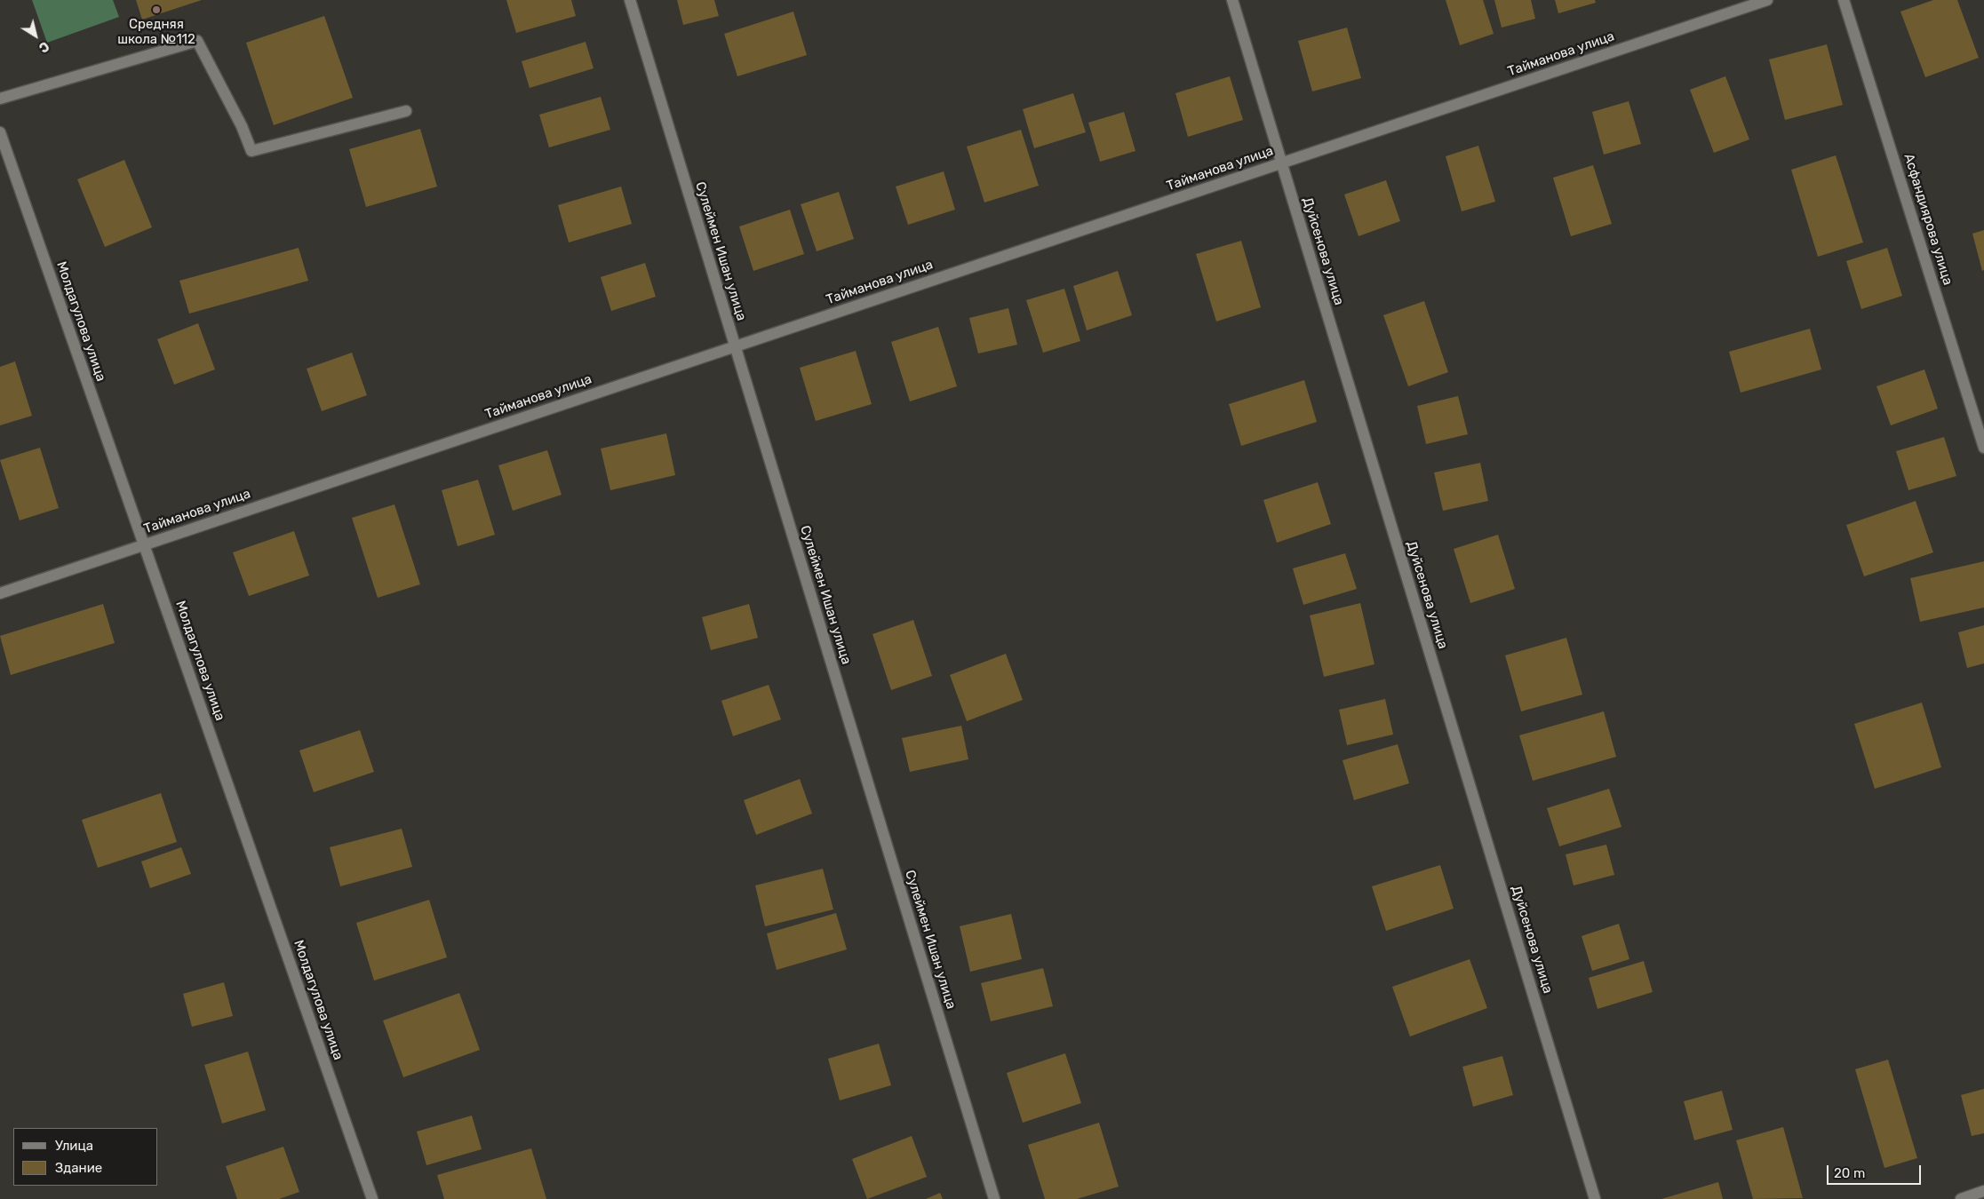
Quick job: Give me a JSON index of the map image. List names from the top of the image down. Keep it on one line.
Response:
{"streets":{"street":["Тайманова улица","Асфандиярова улица","Сулеймен Ишан улица","Дуйсенова улица","Молдагулова улица"]},"crossings":[["Тайманова улица","Сулеймен Ишан улица"],["Тайманова улица","Дуйсенова улица"],["Тайманова улица","Молдагулова улица"]],"places":["Средняя школа №112"],"legend":["Улица","Здание"],"scale_bar":"20 m","north":"bottom right"}
